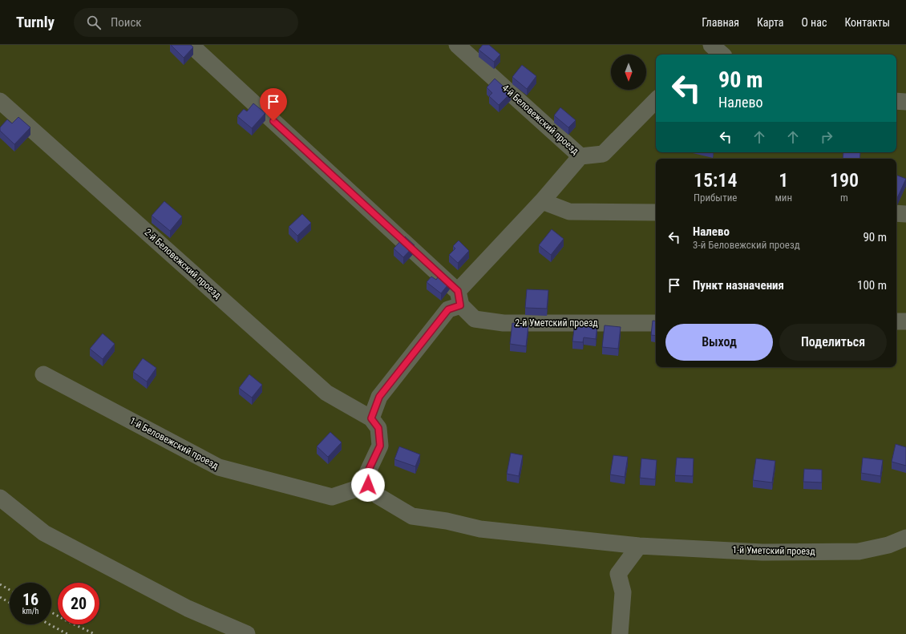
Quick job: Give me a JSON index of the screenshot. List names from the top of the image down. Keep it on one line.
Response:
{"streets":{"lane":["4-й Беловежский проезд","2-й Беловежский проезд","2-й Уметский проезд","1-й Беловежский проезд","1-й Уметский проезд"]},"crossings":[["1-й Беловежский проезд","1-й Уметский проезд"]],"north":"bottom","page":{"header":"Turnly","search":"Поиск","nav":["Главная","Карта","О нас","Контакты"],"turn":["90 m","Налево"],"eta":["15:14","Прибытие","1","мин","190","m"],"list":[{"name":"Налево","note":"3-й Беловежский проезд","value":"90 m"},{"name":"Пункт назначения","value":"100 m"}],"buttons":["Выход","Поделиться"],"speed":"16 km/h","limit":"20"}}
